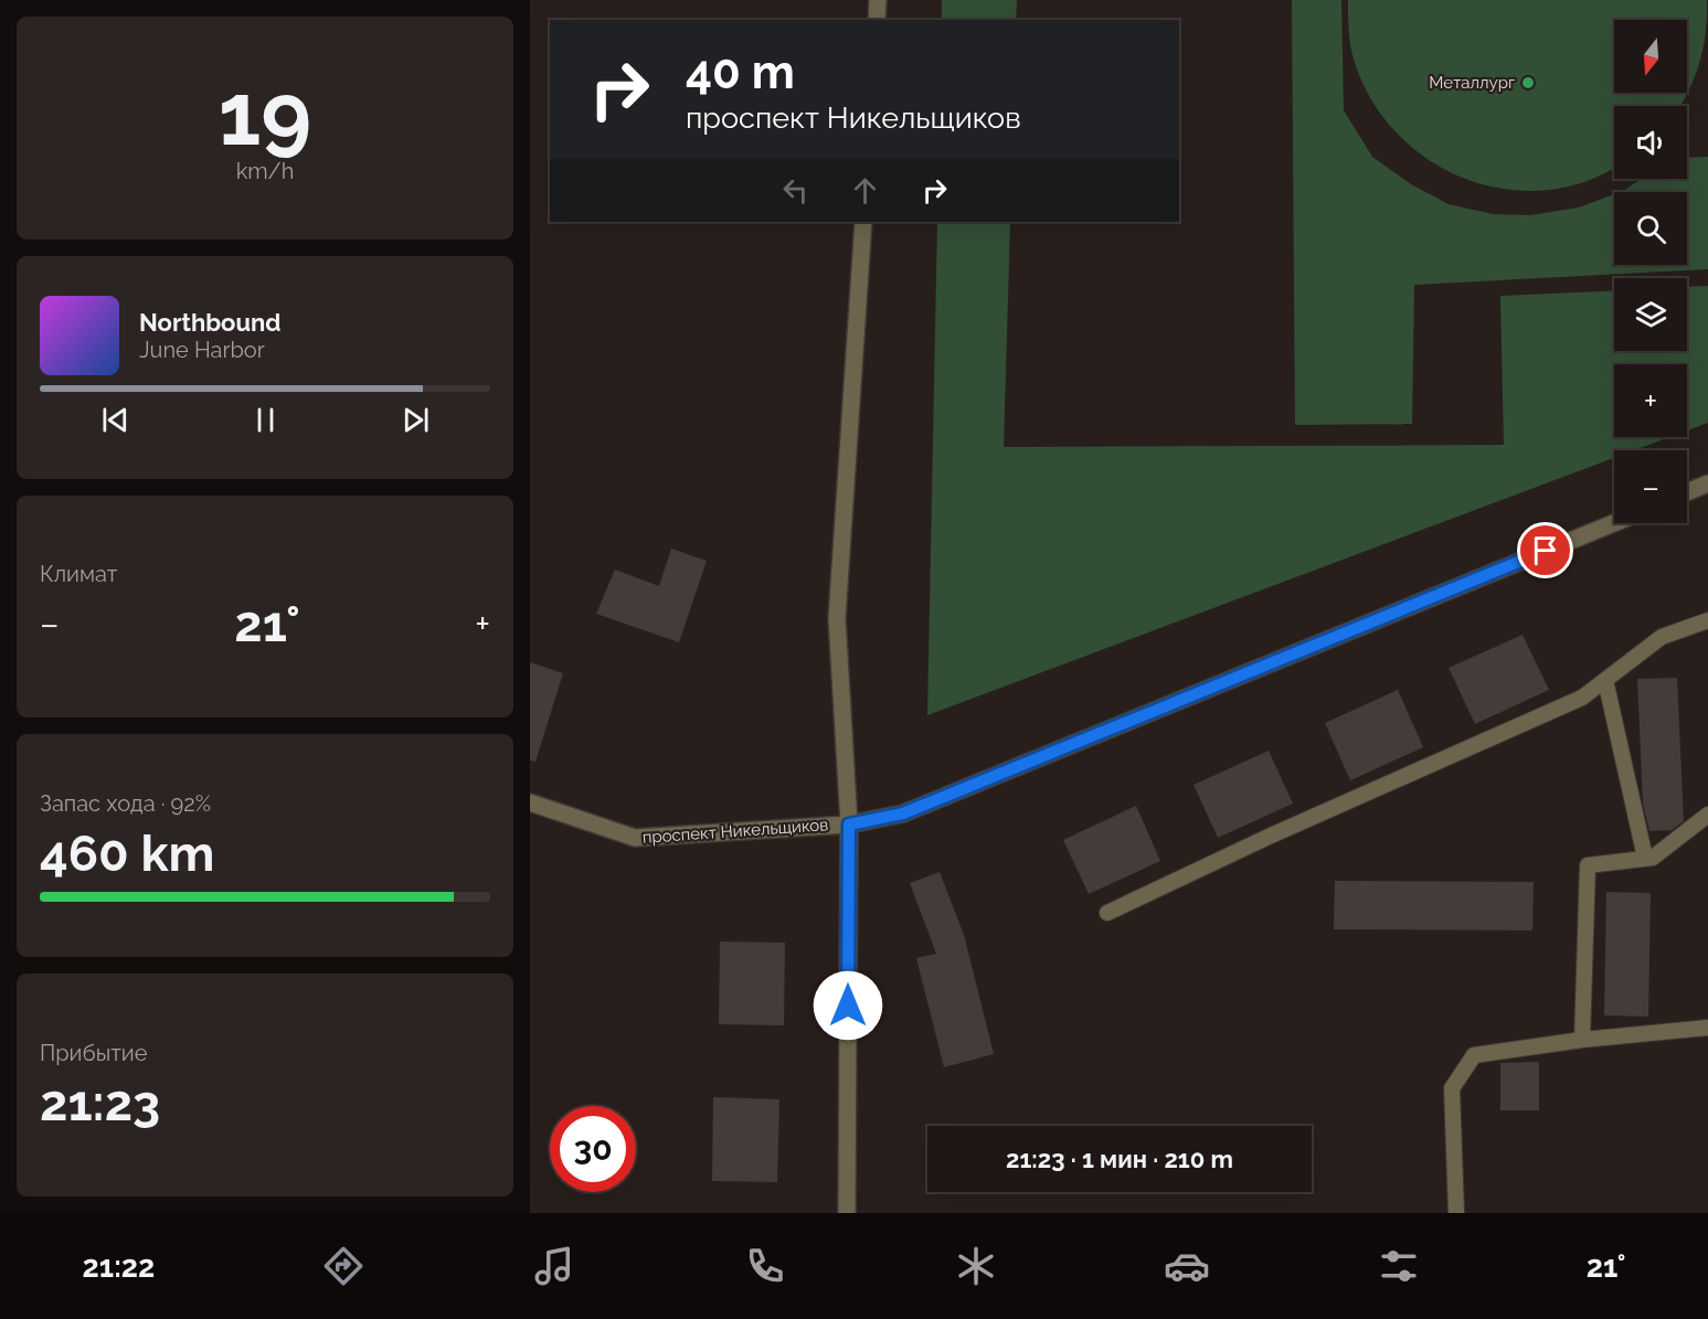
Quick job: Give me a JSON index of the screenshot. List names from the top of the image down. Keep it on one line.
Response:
{"streets":{"street":["проспект Никельщиков"]},"places":["Металлург"],"north":"bottom","page":{"tile":[["19","km/h"],"Климат",["Запас хода · 92%","460 km"],["Прибытие","21:23"]],"map_buttons":["+","−"],"turn":["40 m","проспект Никельщиков"],"song":["Northbound","June Harbor"],"heat":["−","21°","+"],"limit":"30","trip":"21:23 · 1 мин · 210 m","tabs":["21:22","21°"]}}
